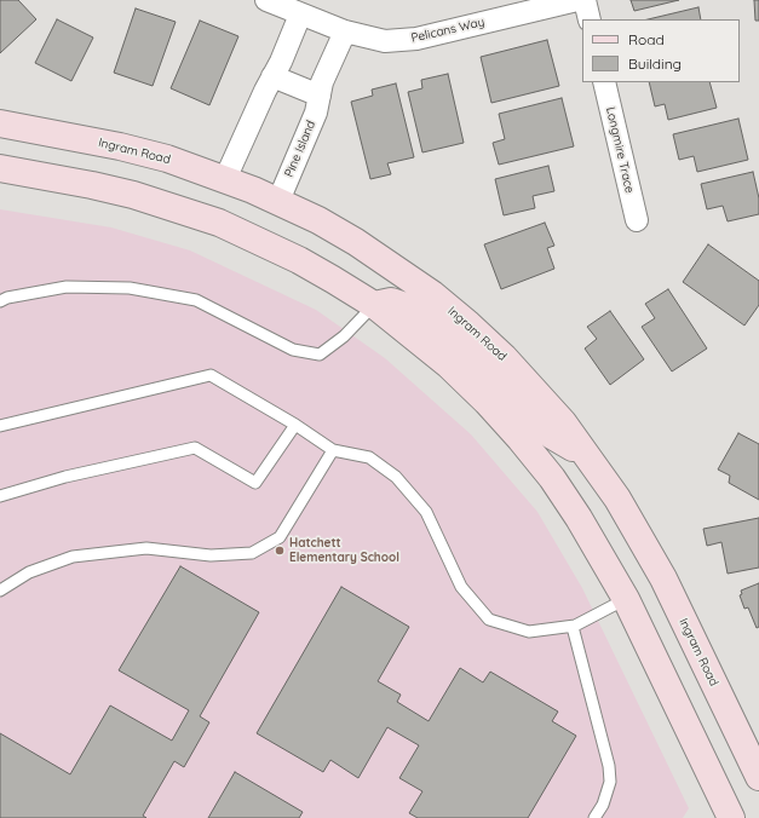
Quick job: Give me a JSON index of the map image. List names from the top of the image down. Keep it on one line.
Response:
{"streets":{"main road":["Ingram Road"],"street":["Pelicans Way","Pine Island","Longmire Trace"]},"crossings":[["Pelicans Way","Pine Island"],["Pine Island","Ingram Road"]],"places":["Hatchett Elementary School"],"legend":["Road","Building"]}
